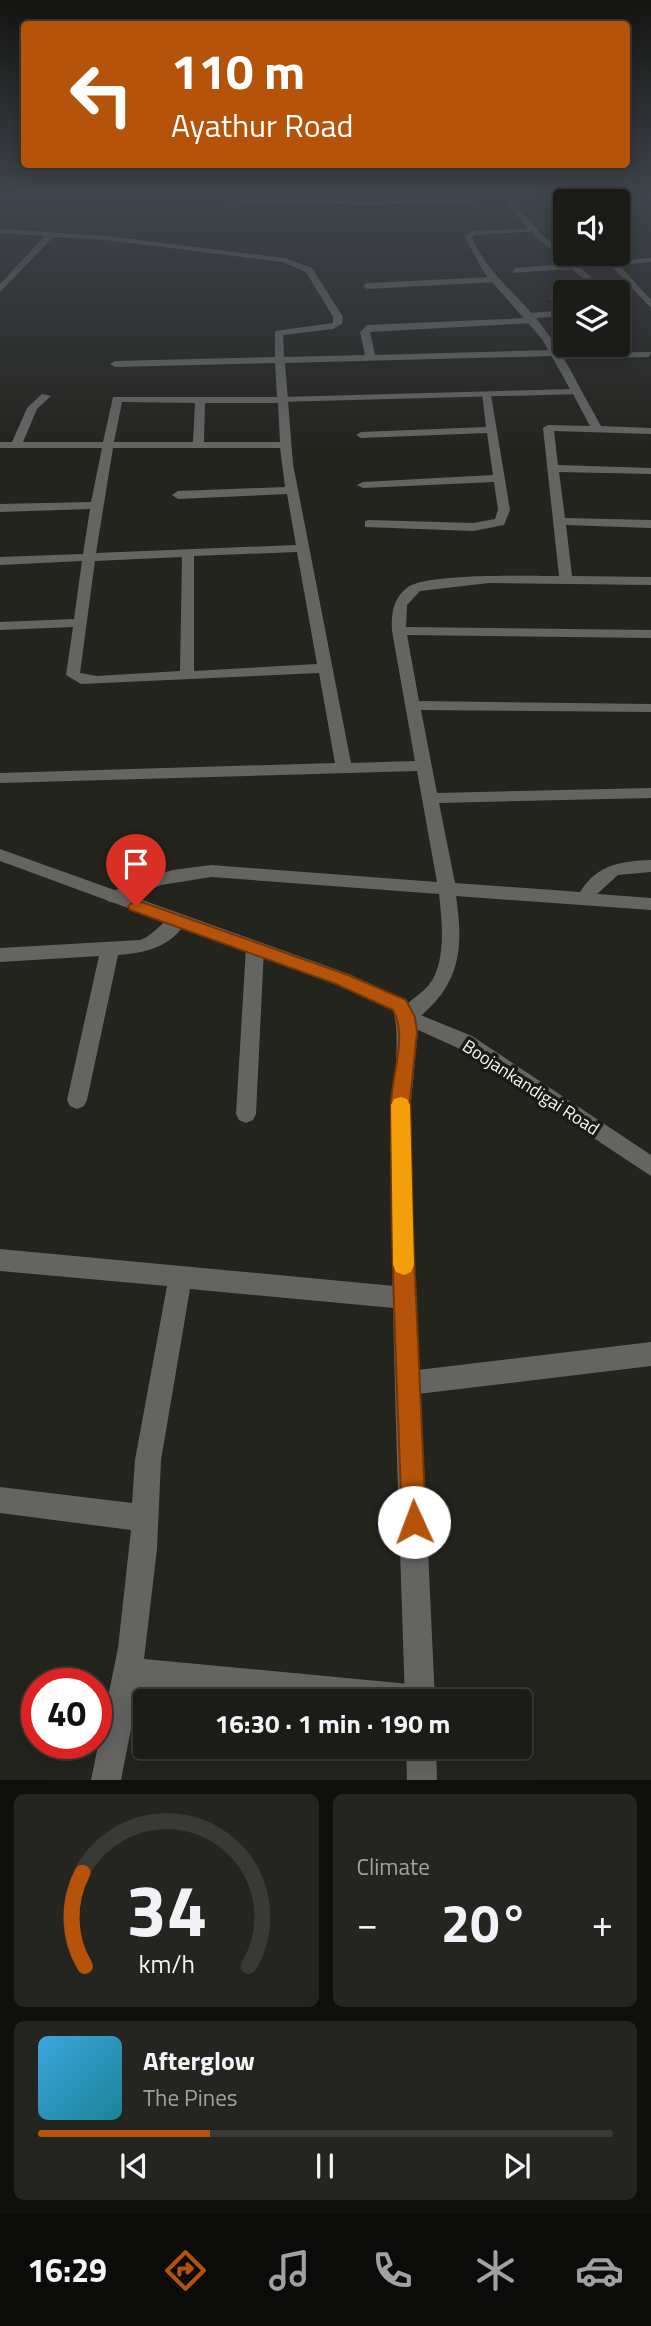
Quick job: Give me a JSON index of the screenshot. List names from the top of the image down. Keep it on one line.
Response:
{"streets":{"street":["Boojankandigai Road"]},"page":{"turn":["110 m","Ayathur Road"],"limit":"40","trip":"16:30 · 1 min · 190 m","tile":"Climate","heat":["−","20°","+"],"song":["Afterglow","The Pines"],"tabs":"16:29","gauge":["34","km/h"]}}
